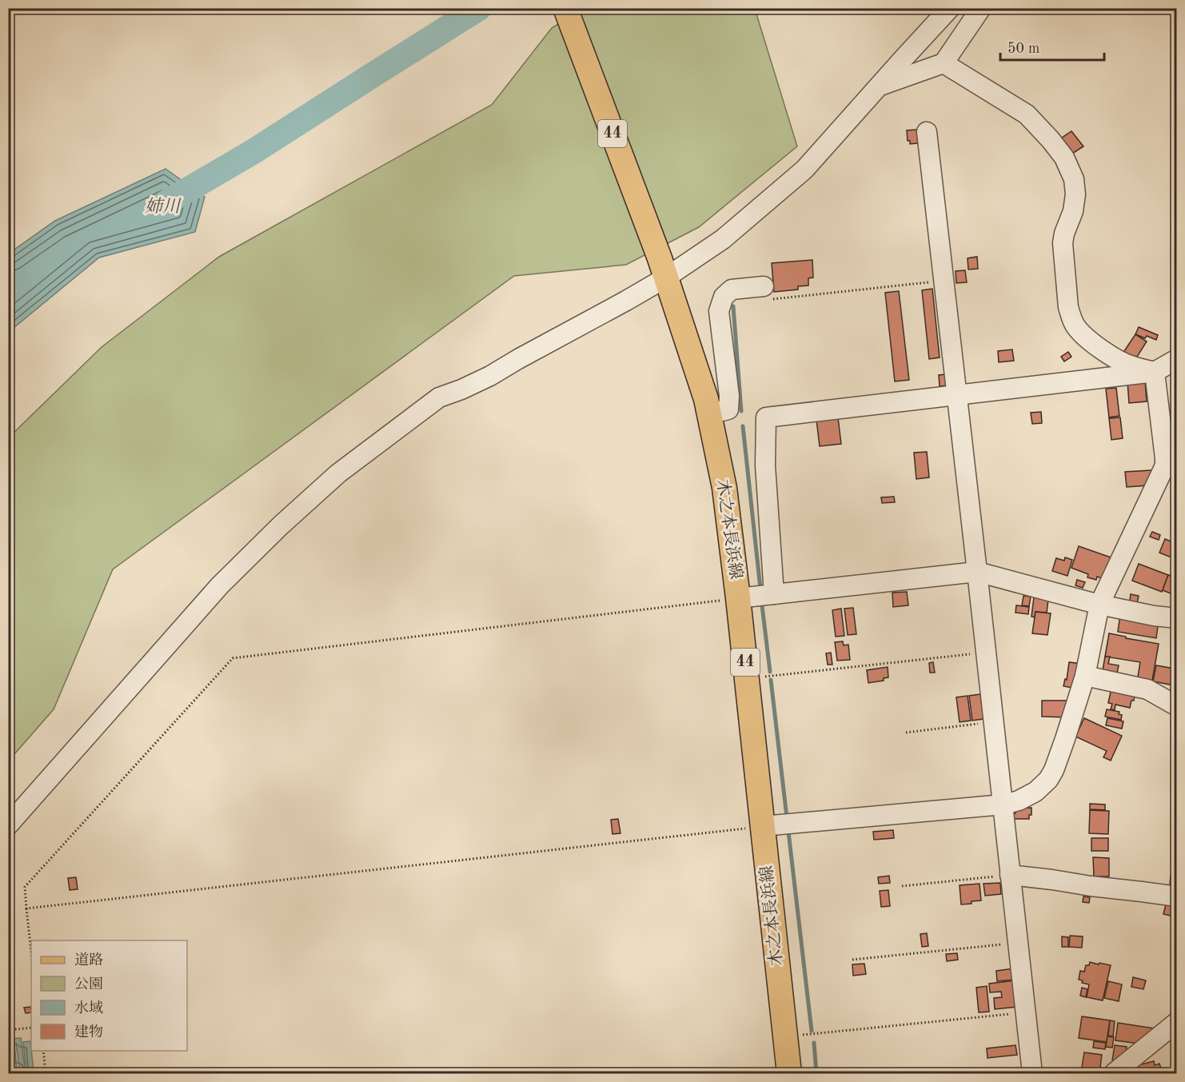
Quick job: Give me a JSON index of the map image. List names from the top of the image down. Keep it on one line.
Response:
{"streets":{"main road":["44","木之本長浜線"]},"water":["姉川"],"legend":["道路","公園","水域","建物"],"scale_bar":"50 m"}
